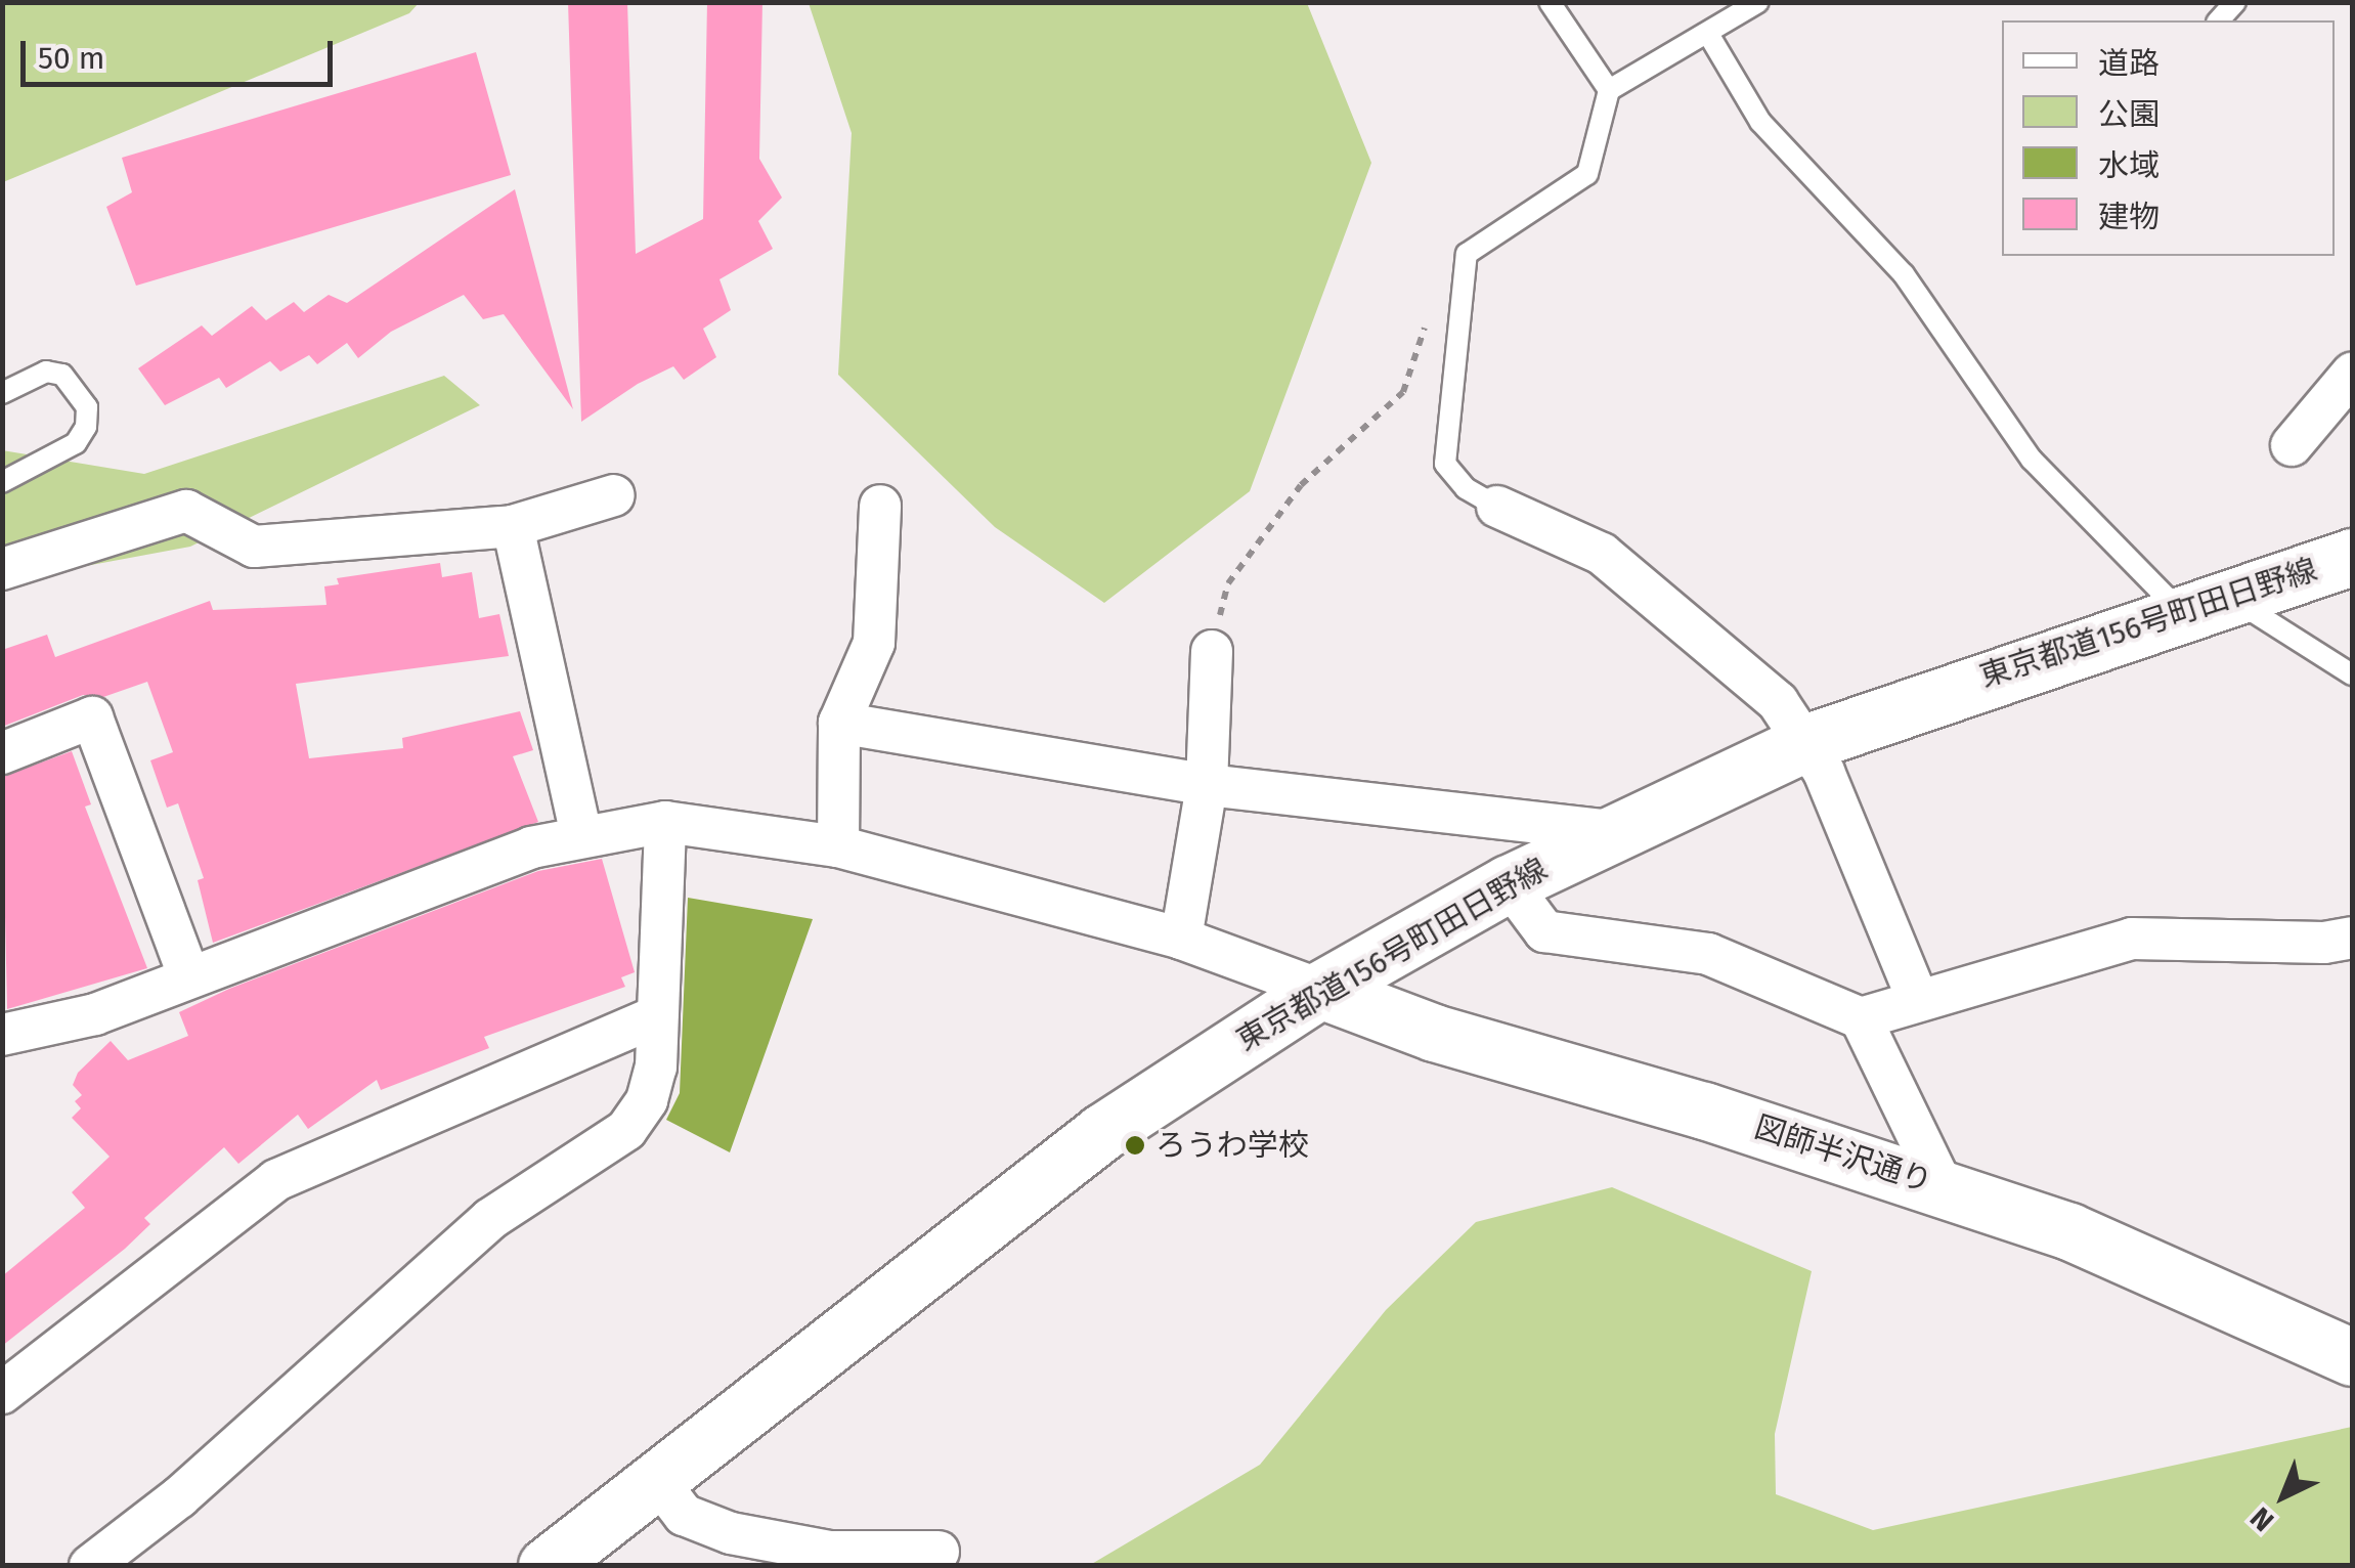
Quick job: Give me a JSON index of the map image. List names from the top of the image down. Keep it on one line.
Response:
{"streets":{"main road":["東京都道156号町田日野線","図師半沢通り"]},"crossings":[["東京都道156号町田日野線","図師半沢通り"]],"places":["ろうわ学校"],"legend":["道路","公園","水域","建物"],"scale_bar":"50 m","north":"bottom left"}
